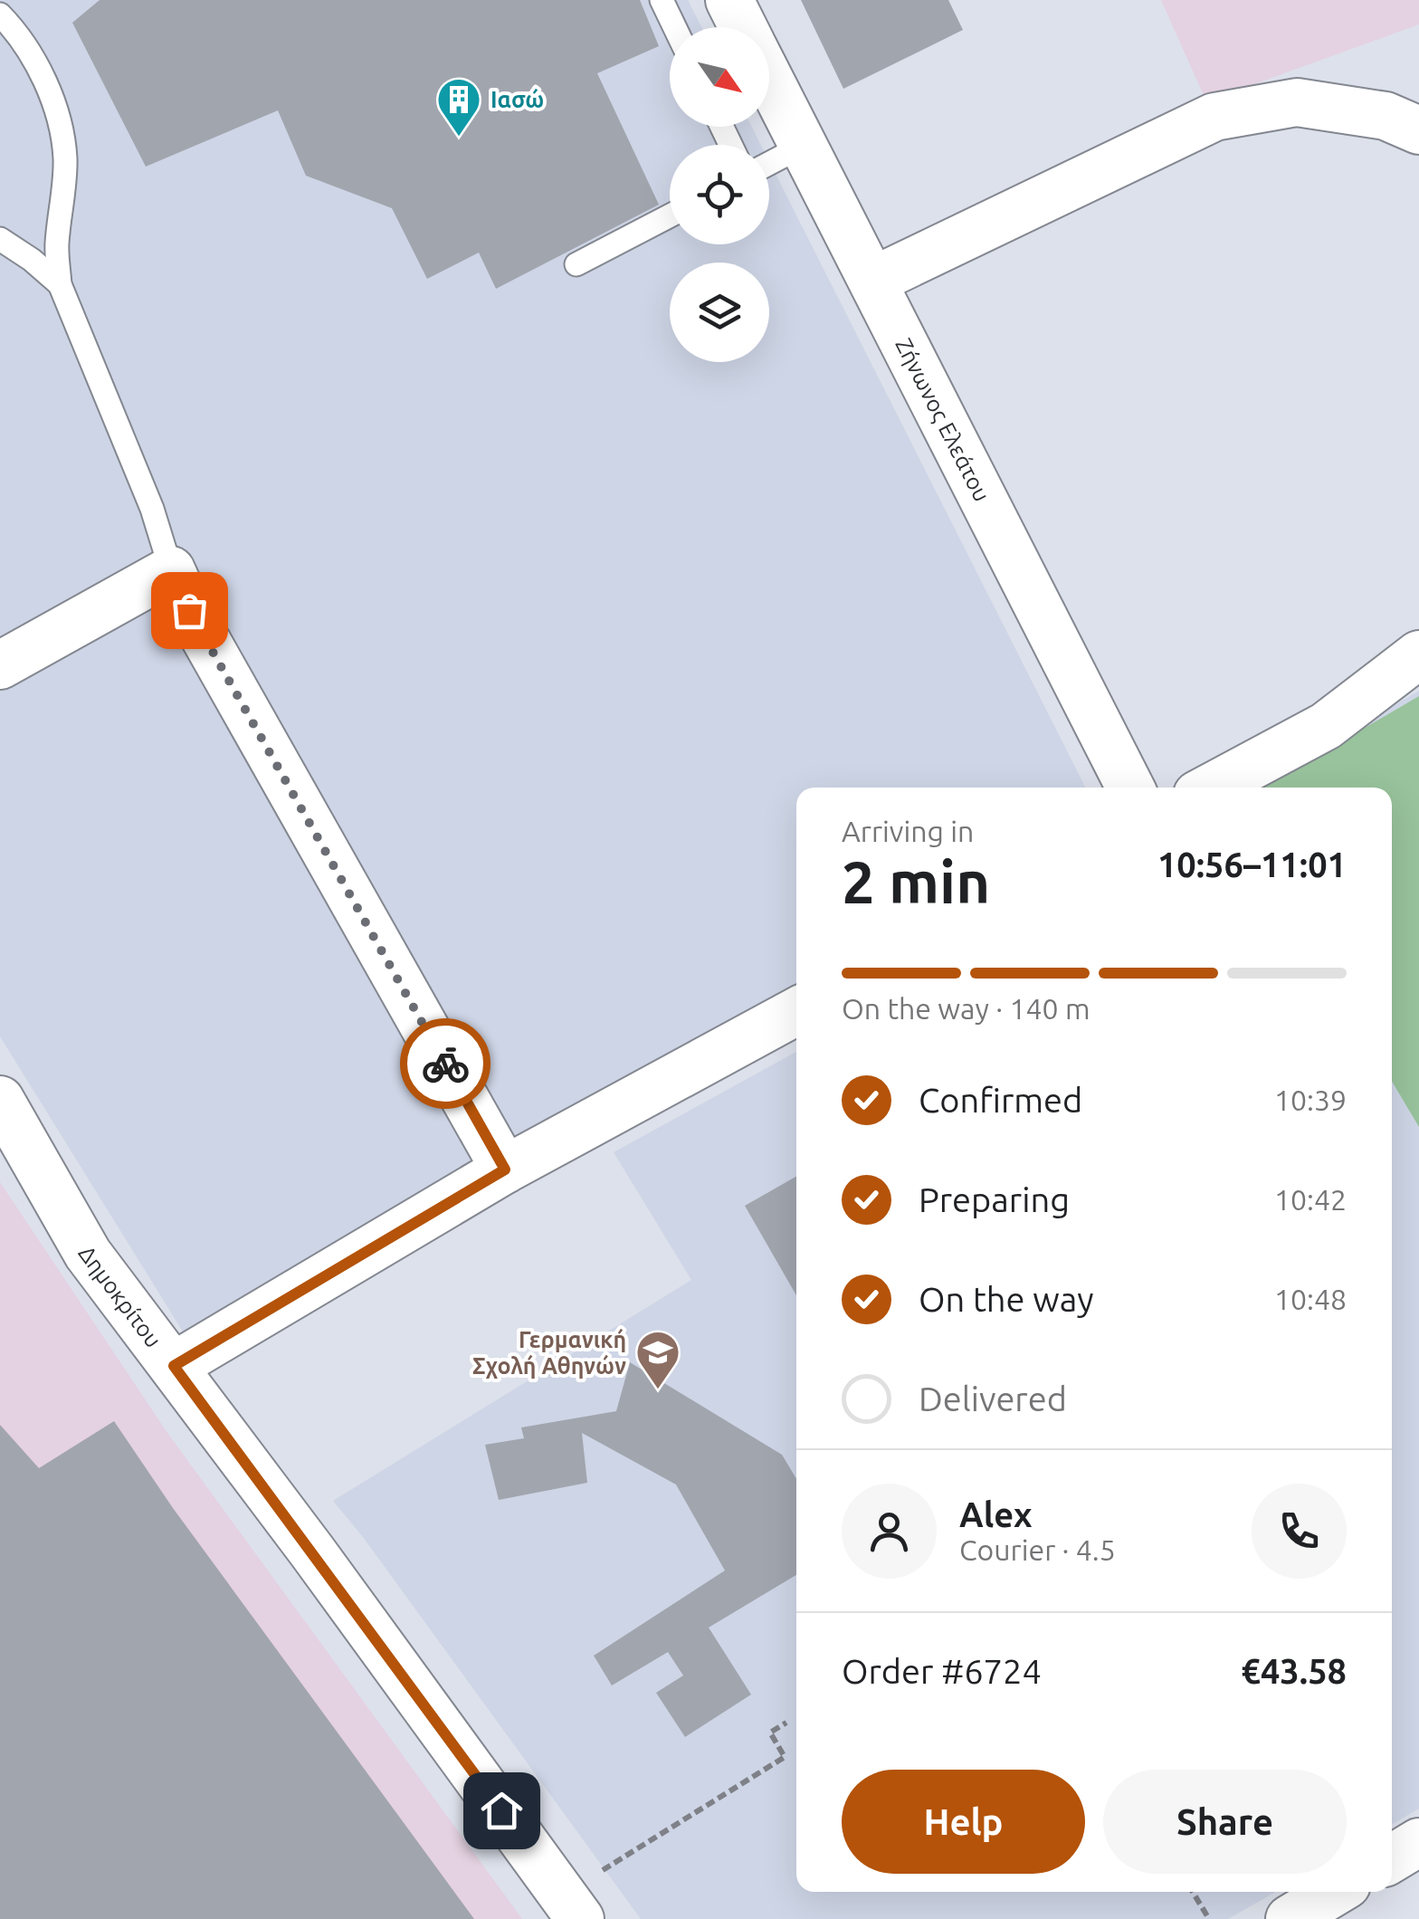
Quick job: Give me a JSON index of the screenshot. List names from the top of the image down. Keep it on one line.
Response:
{"streets":{"street":["Ζήνωνος Ελεάτου","Δημοκρίτου"]},"places":{"building":["Ιασώ"],"school or university":["Γερμανική Σχολή Αθηνών"]},"north":"bottom right","page":{"heading":["2 min","Arriving in","10:56–11:01"],"panel":["Alex","Courier · 4.5","Order #6724","€43.58"],"bar":"On the way · 140 m","list":[["Confirmed","10:39"],["Preparing","10:42"],["On the way","10:48"],"Delivered"],"buttons":["Help","Share"]}}
